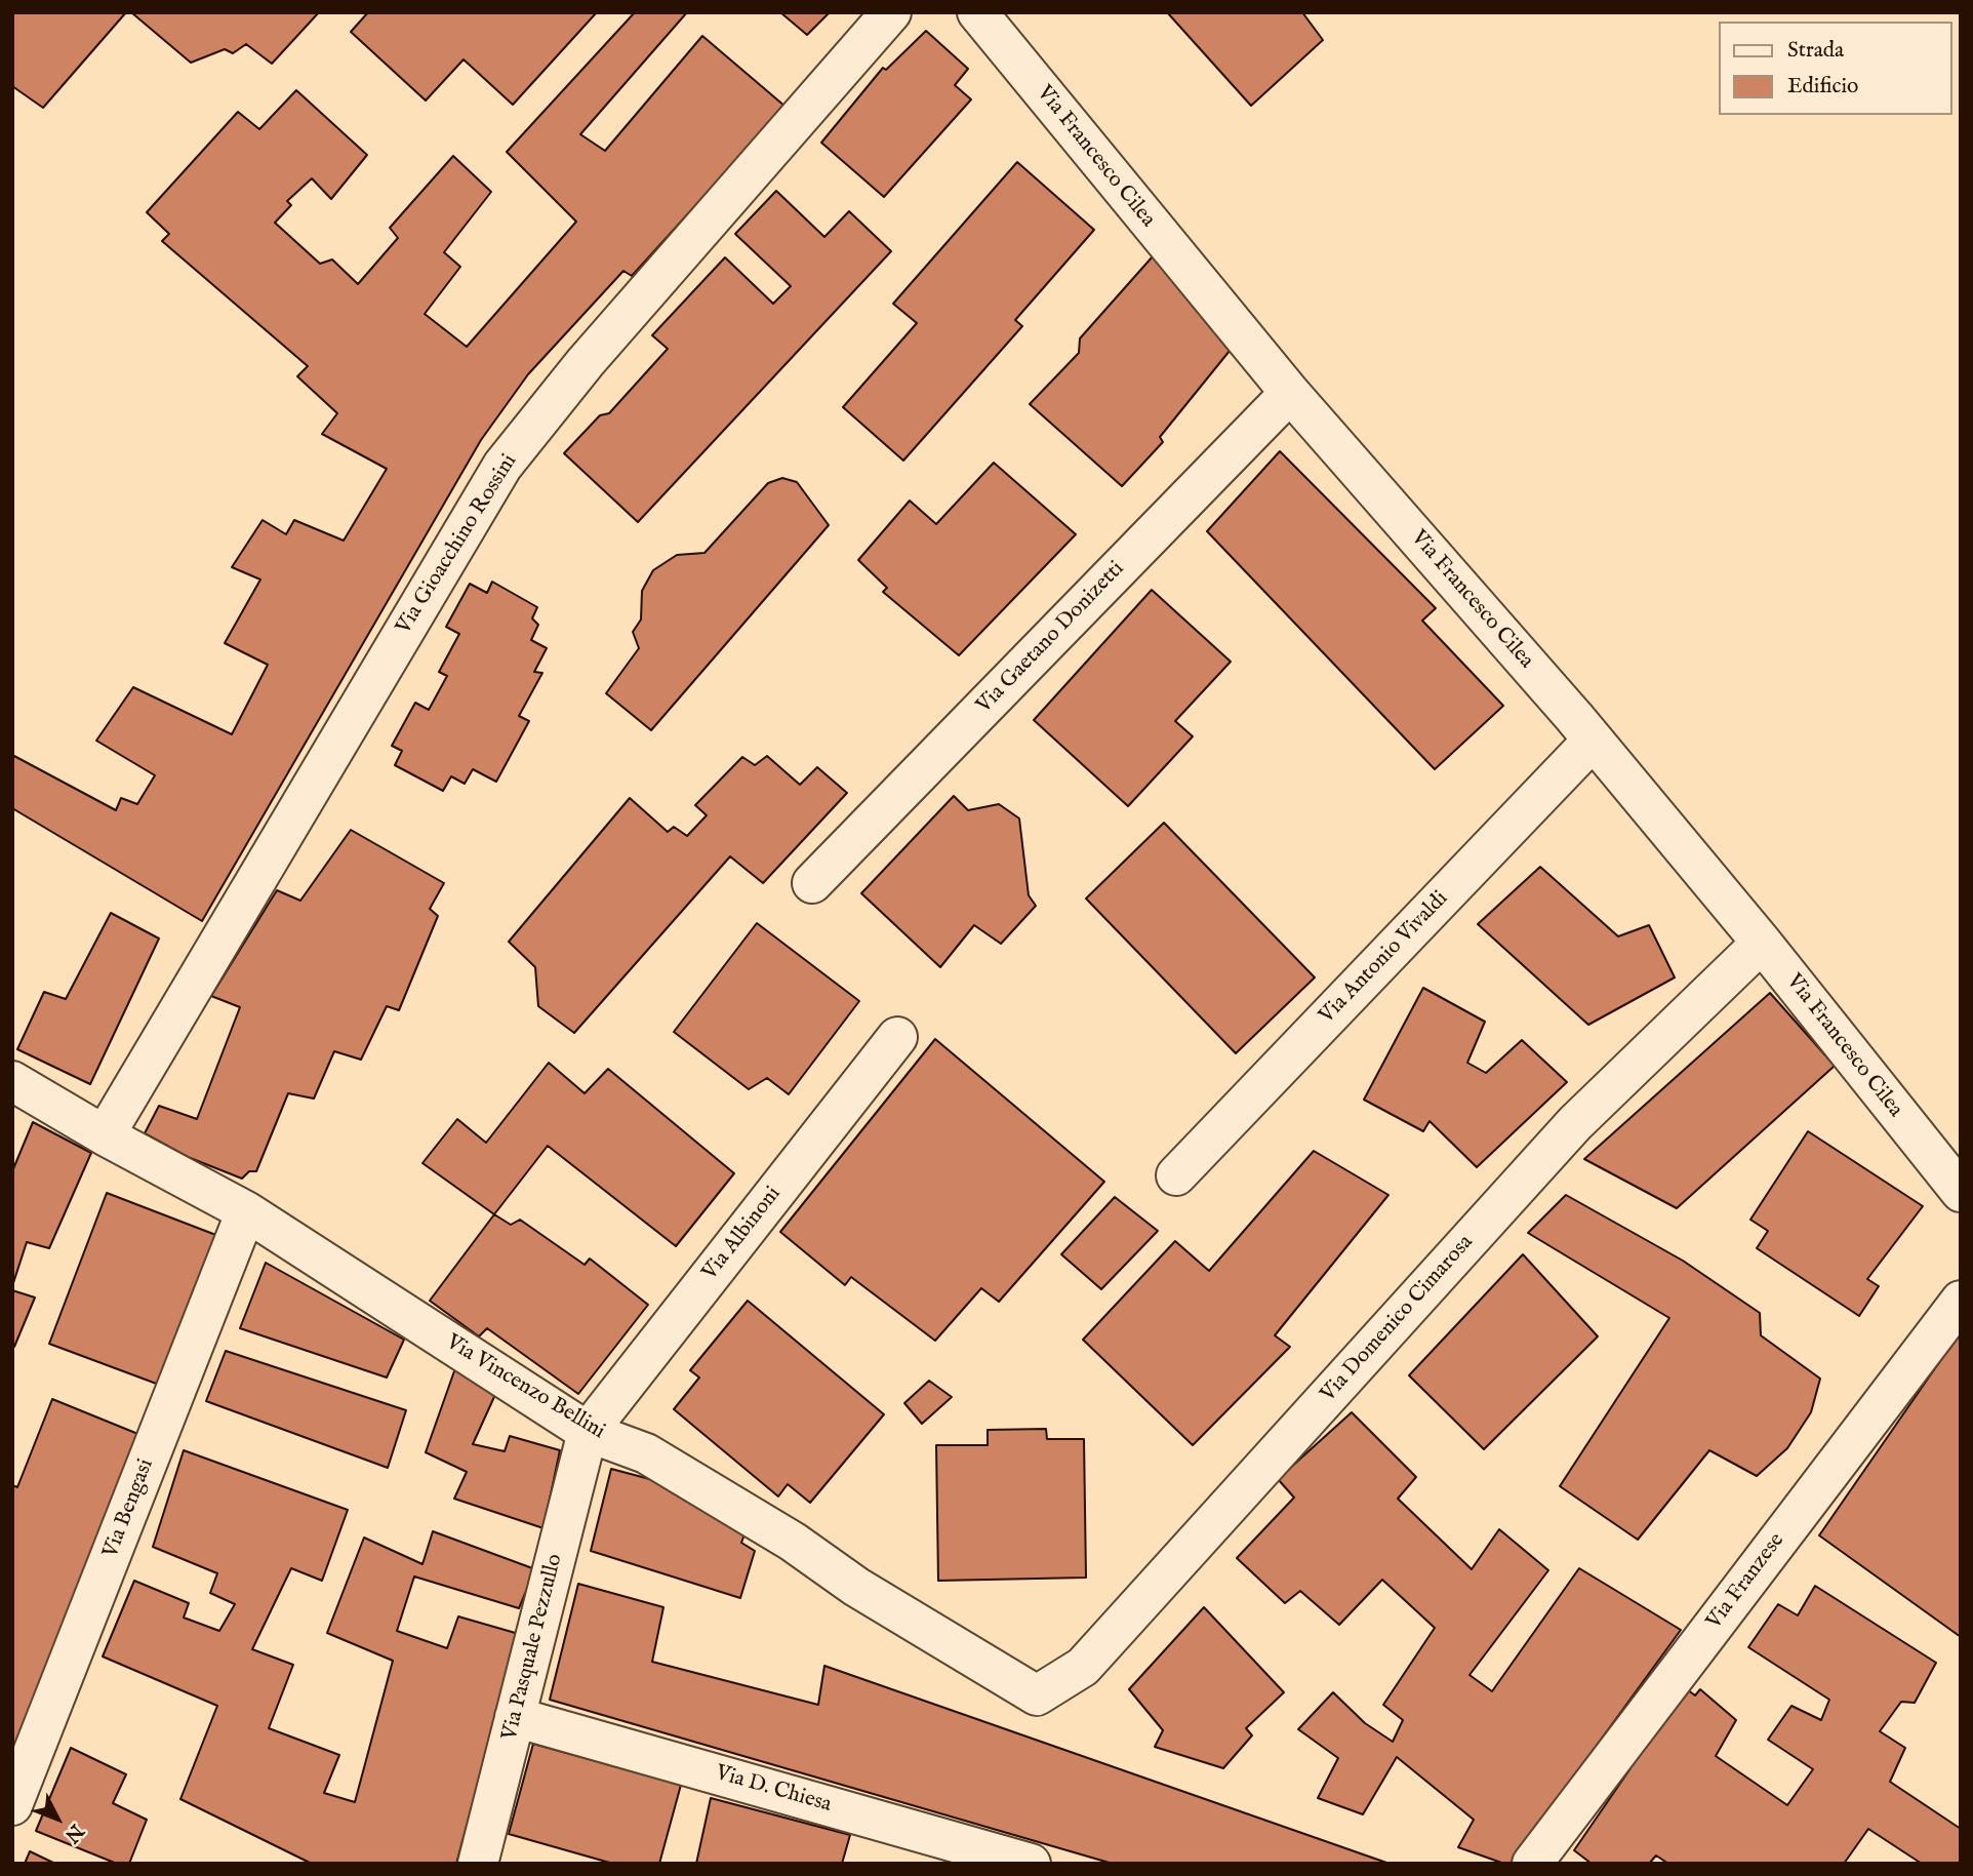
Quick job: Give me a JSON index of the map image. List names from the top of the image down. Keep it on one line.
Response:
{"streets":{"street":["Via Francesco Cilea","Via Gioacchino Rossini","Via Gaetano Donizetti","Via Antonio Vivaldi","Via Albinoni","Via Domenico Cimarosa","Via Vincenzo Bellini","Via Bengasi","Via Franzese","Via Pasquale Pezzullo","Via D. Chiesa"]},"crossings":[["Via Francesco Cilea","Via Gaetano Donizetti"],["Via Francesco Cilea","Via Antonio Vivaldi"],["Via Francesco Cilea","Via Domenico Cimarosa"],["Via Gioacchino Rossini","Via Vincenzo Bellini"],["Via Albinoni","Via Vincenzo Bellini"],["Via Albinoni","Via Pasquale Pezzullo"],["Via Domenico Cimarosa","Via Vincenzo Bellini"],["Via Vincenzo Bellini","Via Bengasi"],["Via Vincenzo Bellini","Via Pasquale Pezzullo"],["Via Pasquale Pezzullo","Via D. Chiesa"]],"legend":["Strada","Edificio"],"north":"bottom right"}
